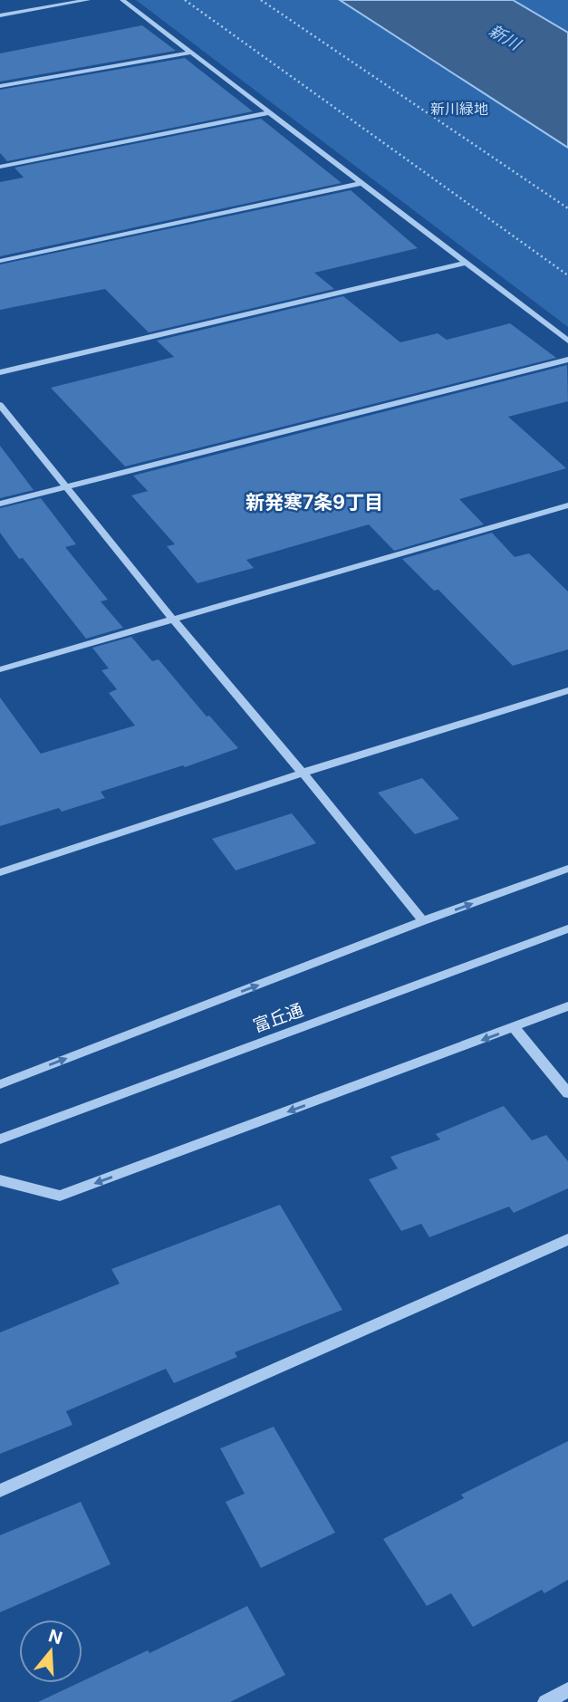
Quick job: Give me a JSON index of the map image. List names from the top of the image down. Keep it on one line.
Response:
{"streets":{"street":["富丘通"]},"districts":["新発寒7条9丁目"],"water":["新川"],"parks":["新川緑地"],"north":"top"}
